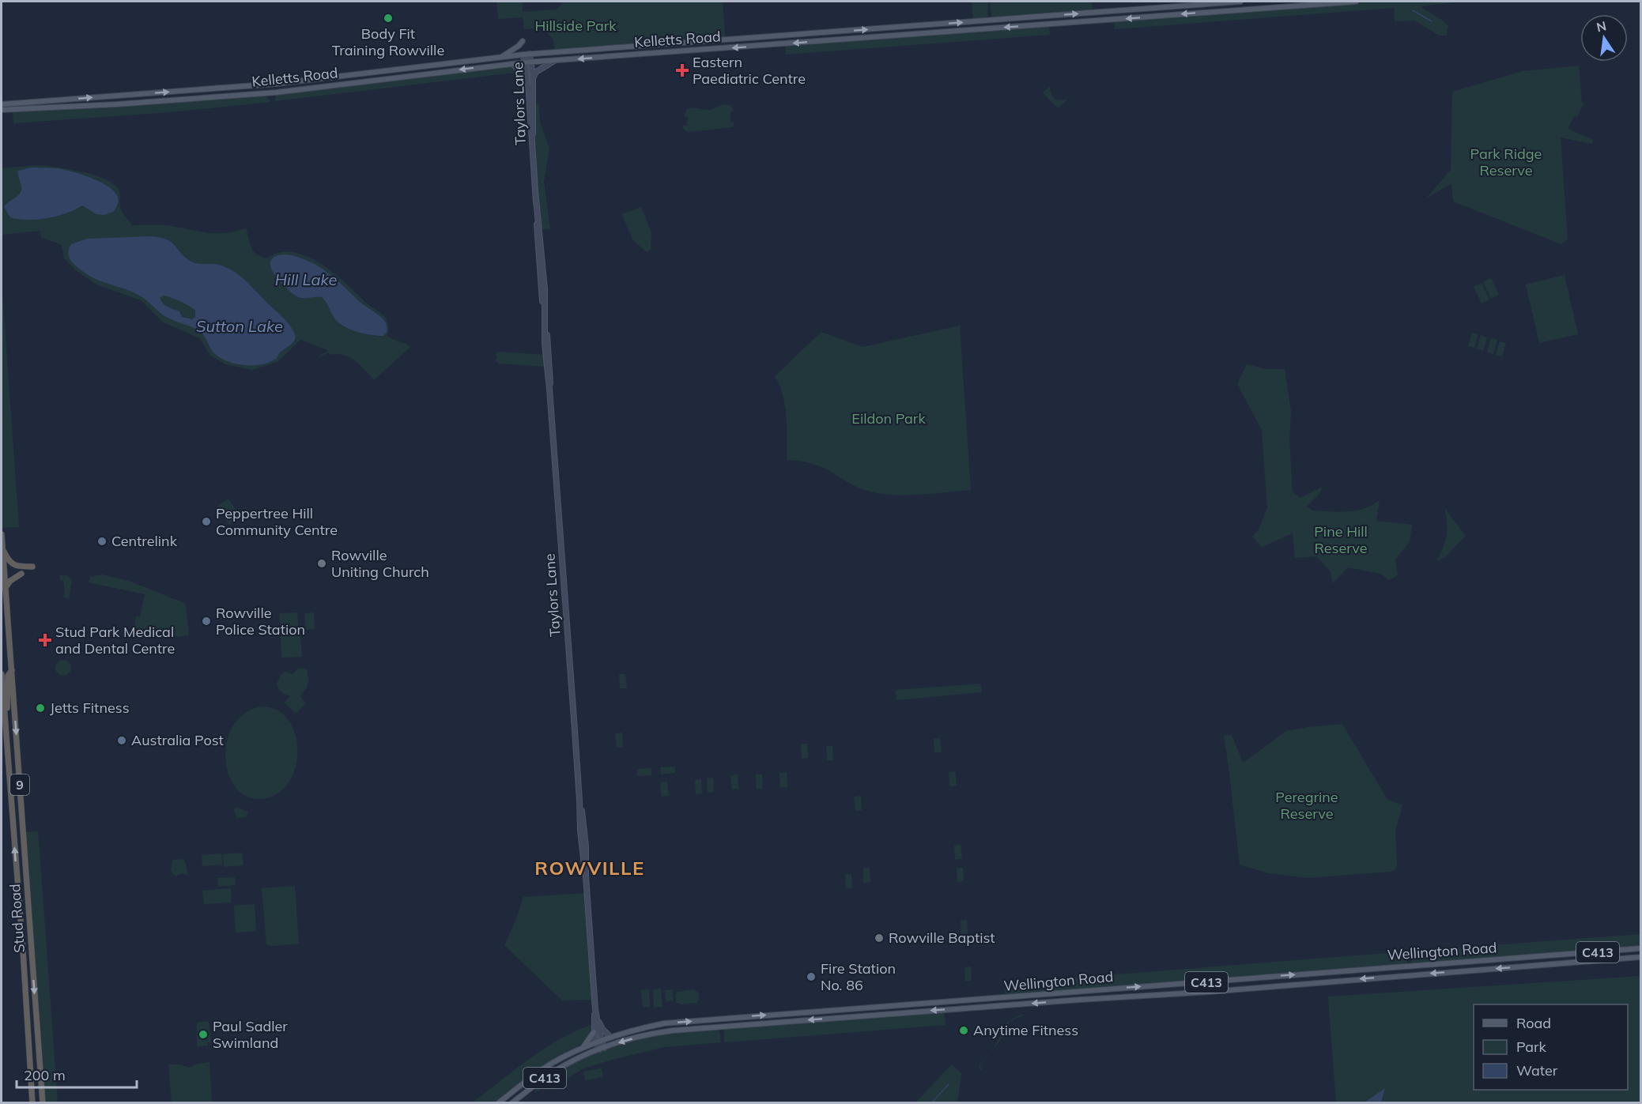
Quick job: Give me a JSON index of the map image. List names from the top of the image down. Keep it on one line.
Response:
{"streets":{"highway":["9","Stud Road"],"main road":["Kelletts Road","Taylors Lane","Wellington Road","C413"]},"crossings":[["Kelletts Road","Taylors Lane"],["Taylors Lane","Wellington Road"]],"districts":["ROWVILLE"],"water":["Hill Lake","Sutton Lake"],"parks":["Hillside Park","Park Ridge Reserve","Eildon Park","Pine Hill Reserve","Peregrine Reserve"],"places":{"other":["Body Fit Training Rowville","Peppertree Hill Community Centre","Centrelink","Rowville Uniting Church","Rowville Police Station","Jetts Fitness","Australia Post","Rowville Baptist","Fire Station No. 86","Anytime Fitness","Paul Sadler Swimland"],"health":["Eastern Paediatric Centre","Stud Park Medical and Dental Centre"]},"legend":["Road","Park","Water"],"scale_bar":"200 m","north":"top"}
